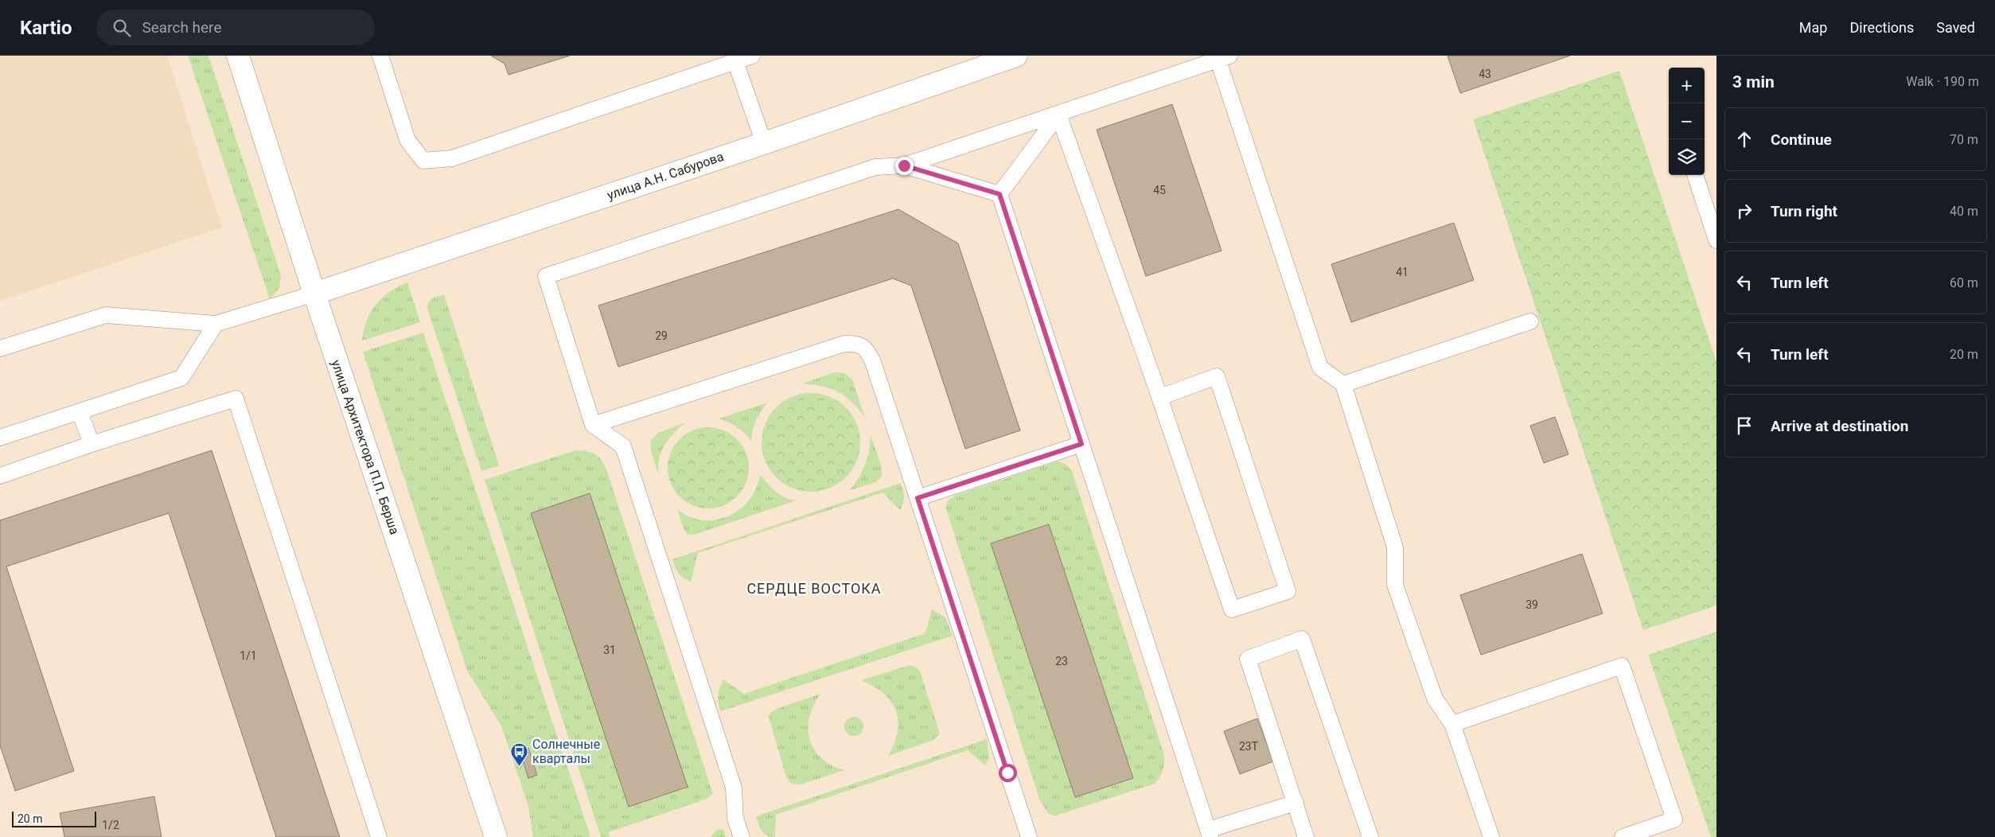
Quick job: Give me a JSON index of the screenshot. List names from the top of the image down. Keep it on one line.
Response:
{"streets":{"street":["улица А.Н. Сабурова","улица Архитектора П.П. Берша"]},"crossings":[["улица А.Н. Сабурова","улица Архитектора П.П. Берша"]],"districts":["СЕРДЦЕ ВОСТОКА"],"places":{"bus stop":["Солнечные кварталы"]},"house_numbers":["43","45","41","29","39","31","1/1","23","23Т","1/2"],"scale_bar":"20 m","page":{"header":"Kartio","search":"Search here","nav":["Map","Directions","Saved"],"heading":["3 min","Walk · 190 m"],"map_buttons":["+","−"],"list":[["Continue","70 m"],["Turn right","40 m"],["Turn left","60 m"],["Turn left","20 m"],"Arrive at destination"],"scale":"20 m"}}
